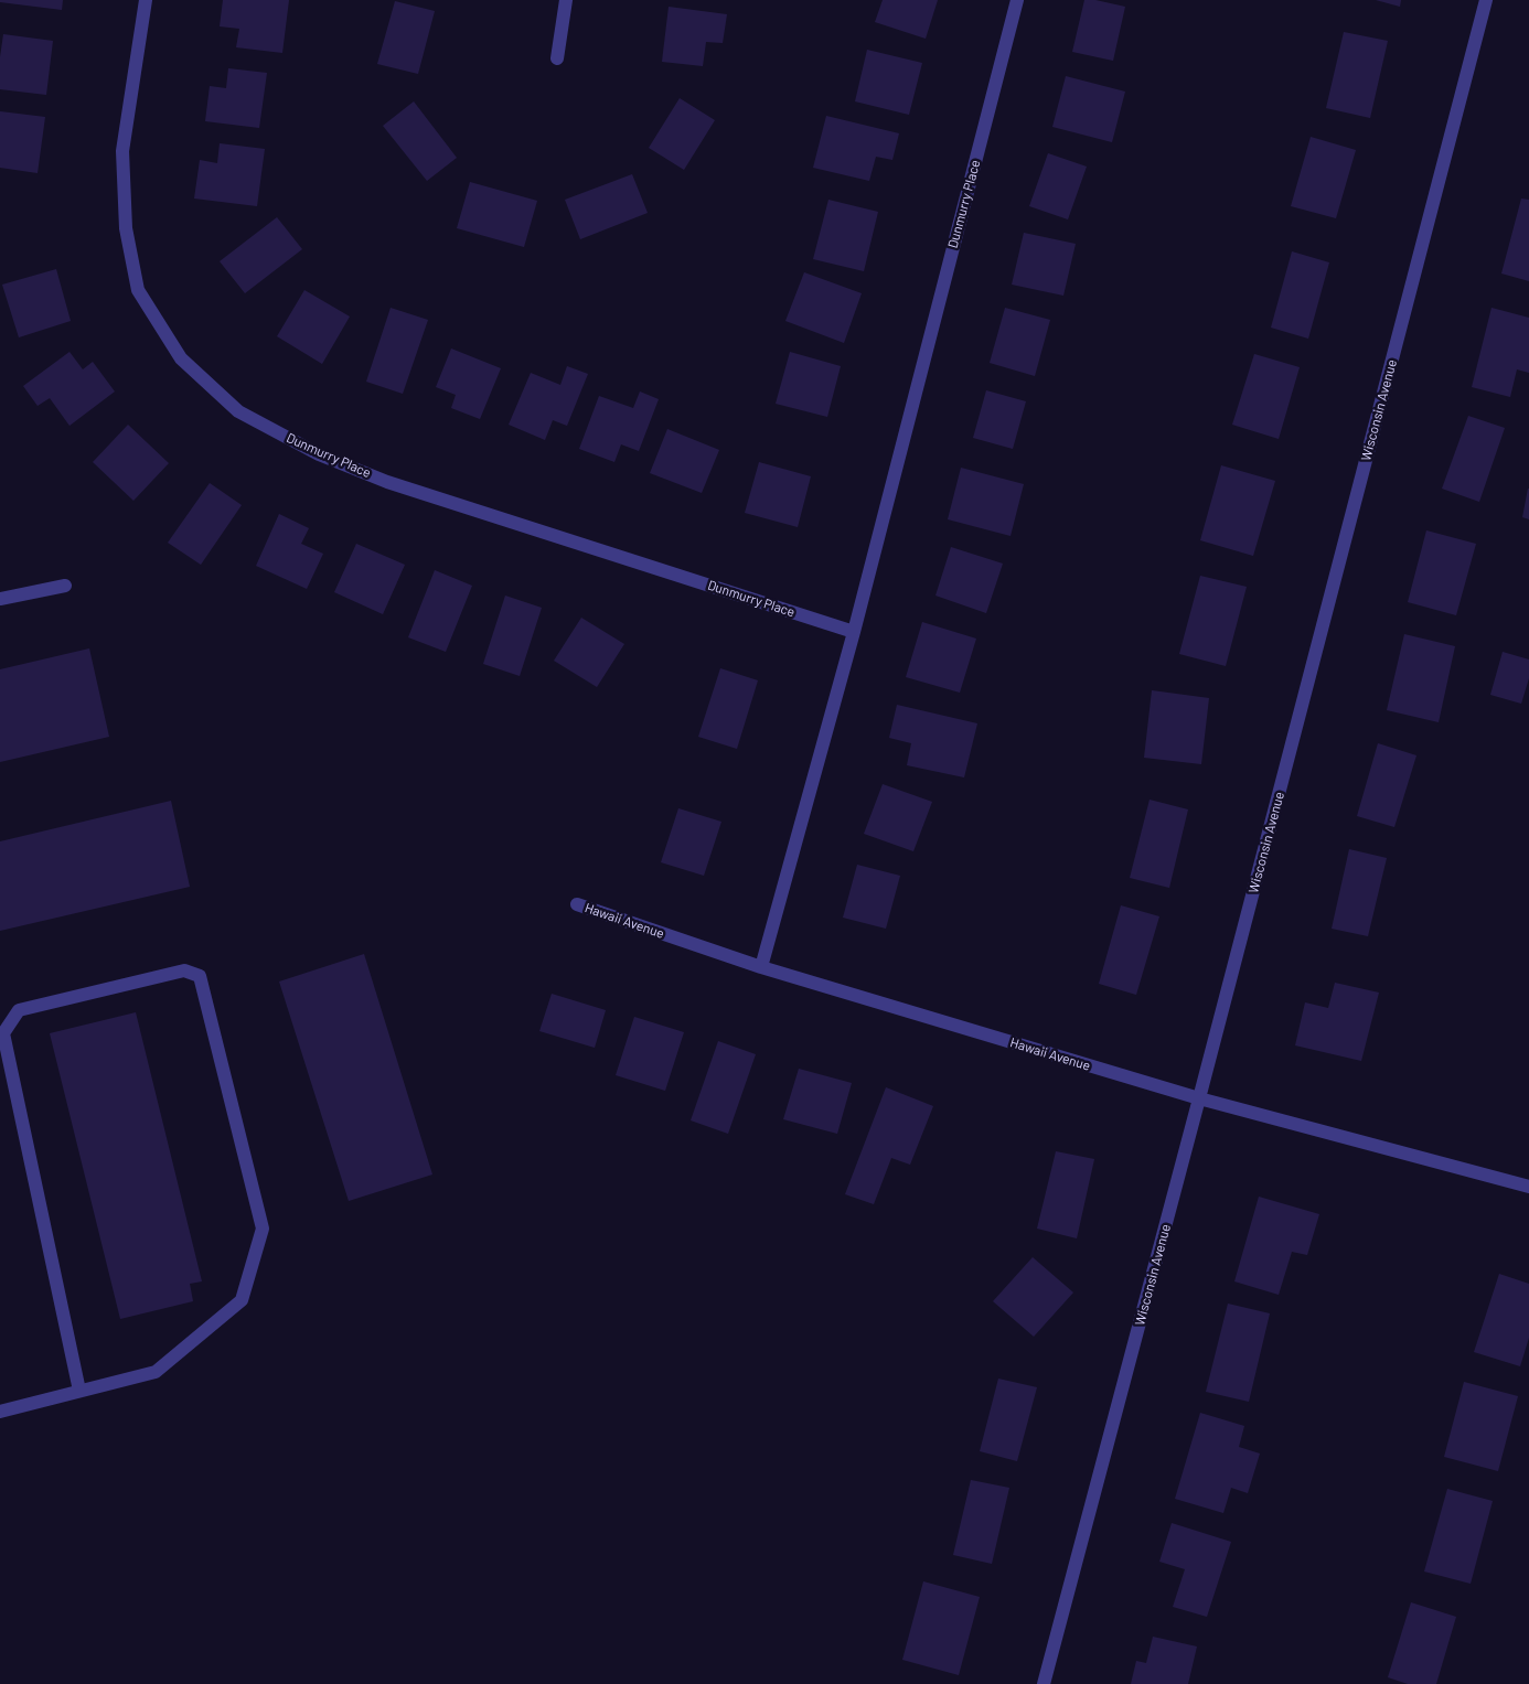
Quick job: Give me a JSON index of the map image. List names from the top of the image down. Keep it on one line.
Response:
{"streets":{"street":["Dunmurry Place","Wisconsin Avenue","Hawaii Avenue"]},"crossings":[["Dunmurry Place","Hawaii Avenue"],["Wisconsin Avenue","Hawaii Avenue"]]}
